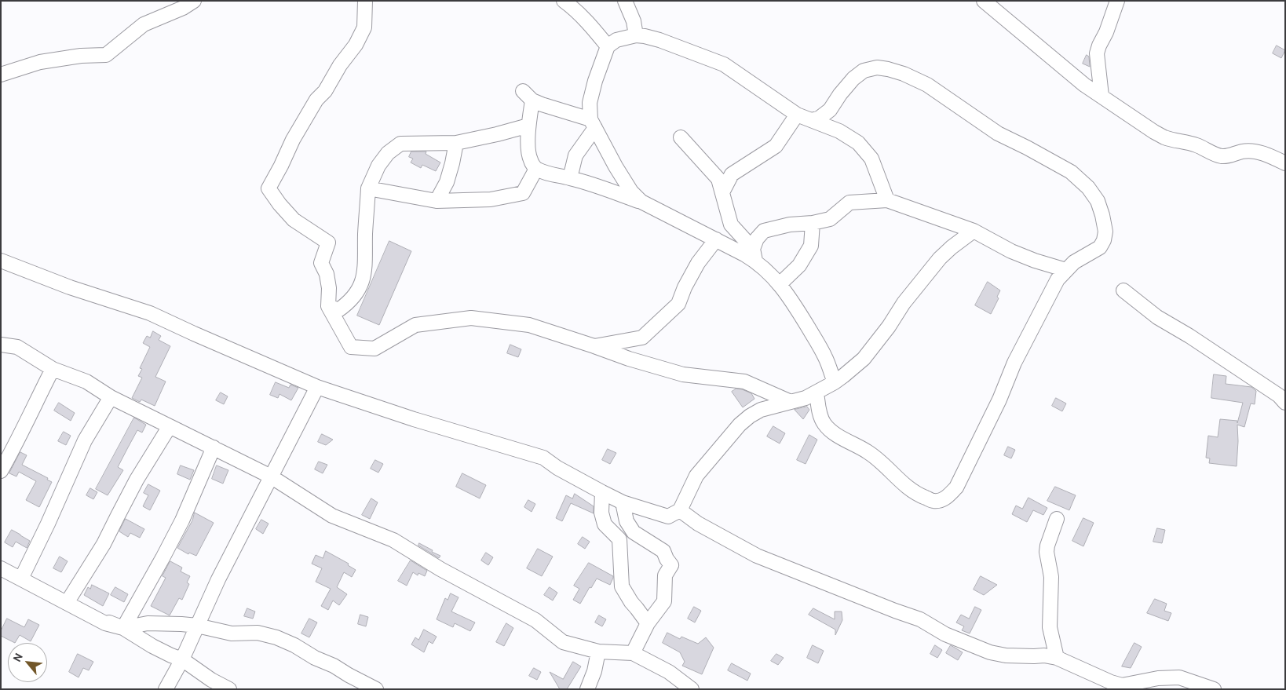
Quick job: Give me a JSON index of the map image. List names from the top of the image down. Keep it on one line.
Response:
{"north":"top left"}
